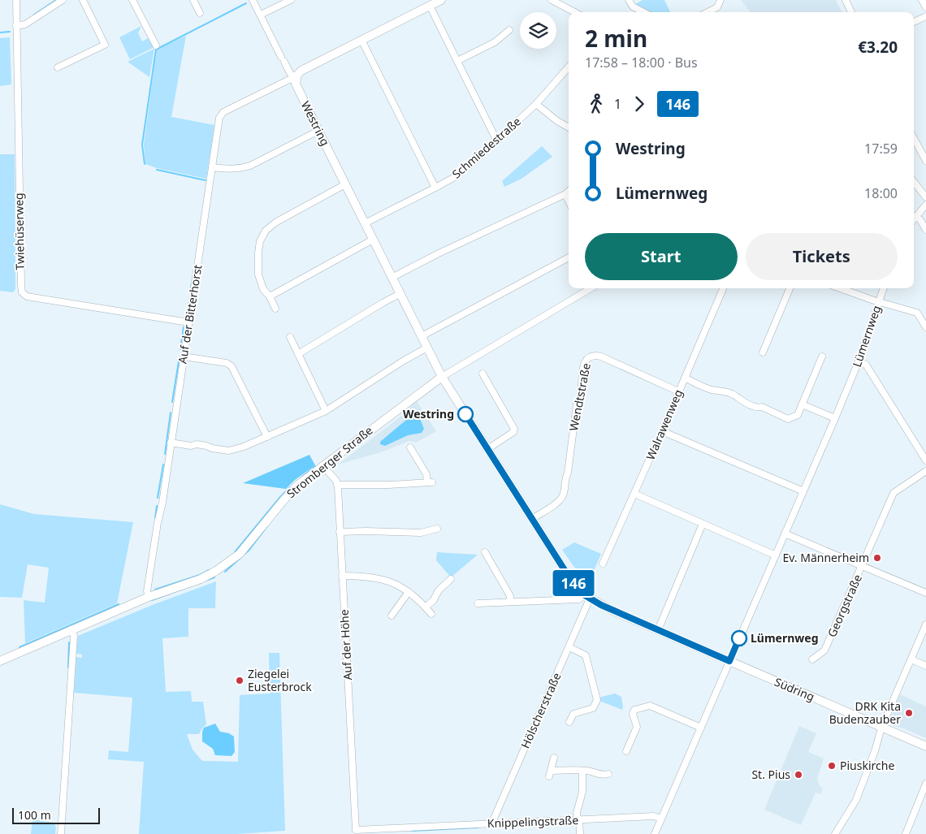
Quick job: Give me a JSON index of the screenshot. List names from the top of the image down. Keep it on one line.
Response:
{"streets":{"main road":["Westring","Stromberger Straße","Südring"],"street":["Schmiedestraße","Twiehüserweg","Auf der Bitterhorst","Lümernweg","Wendtstraße","Walrawenweg","Georgstraße","Auf der Höhe","Hölscherstraße","Knippelingstraße"]},"crossings":[["Westring","Schmiedestraße"],["Westring","Auf der Bitterhorst"],["Westring","Lümernweg"],["Westring","Wendtstraße"],["Westring","Stromberger Straße"],["Westring","Südring"],["Westring","Hölscherstraße"],["Twiehüserweg","Auf der Bitterhorst"],["Auf der Bitterhorst","Stromberger Straße"],["Lümernweg","Südring"],["Lümernweg","Knippelingstraße"],["Wendtstraße","Walrawenweg"],["Auf der Höhe","Knippelingstraße"],["Hölscherstraße","Knippelingstraße"]],"places":["Westring","Ev. Männerheim","Lümernweg","Ziegelei Eusterbrock","DRK Kita Budenzauber","Piuskirche","St. Pius"],"lines":["bus line 146"],"scale_bar":"100 m","page":{"on_map":"146","heading":["2 min","17:58 – 18:00 · Bus","€3.20"],"legs":["1","146"],"list":[{"name":"Westring","value":"17:59"},{"name":"Lümernweg","value":"18:00"}],"buttons":["Start","Tickets"],"scale":"100 m"}}
